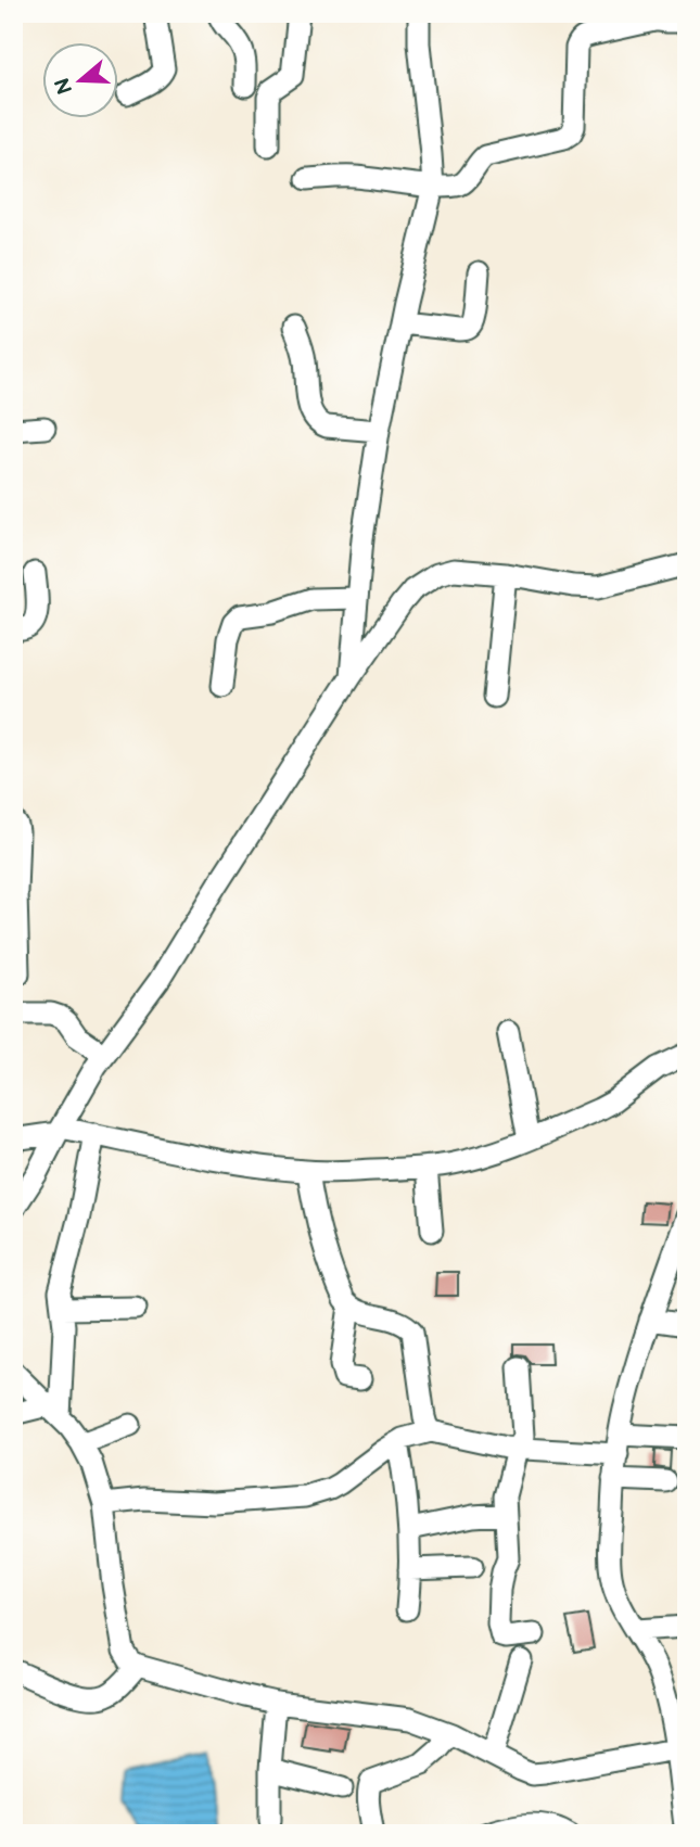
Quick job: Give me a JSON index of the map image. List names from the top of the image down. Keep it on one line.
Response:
{"north":"left"}
